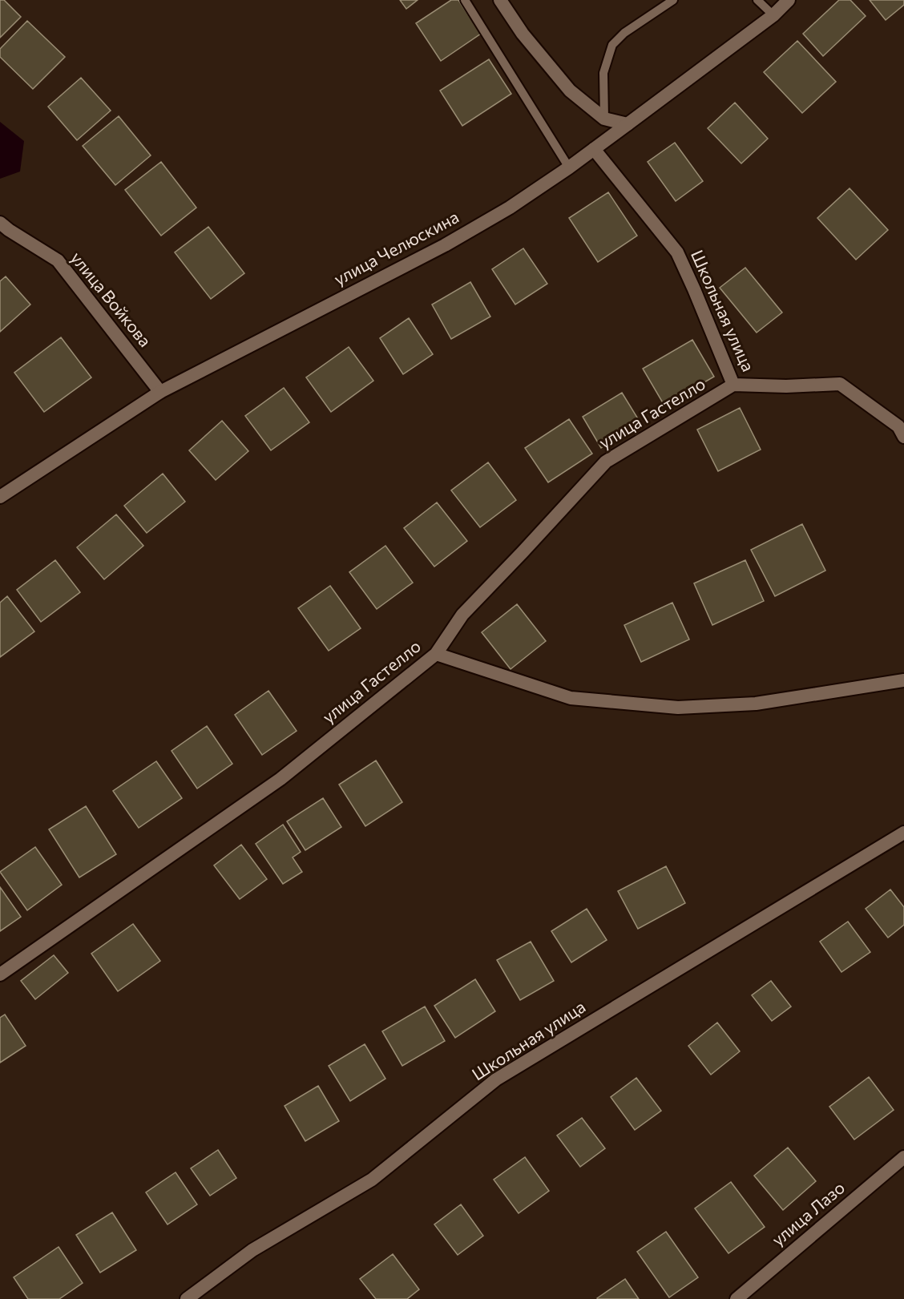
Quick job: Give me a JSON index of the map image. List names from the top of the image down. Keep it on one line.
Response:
{"streets":{"street":["улица Челюскина","улица Войкова","Школьная улица","улица Гастелло","улица Лазо"]},"crossings":[["улица Челюскина","улица Войкова"],["улица Челюскина","Школьная улица"],["Школьная улица","улица Гастелло"]]}
